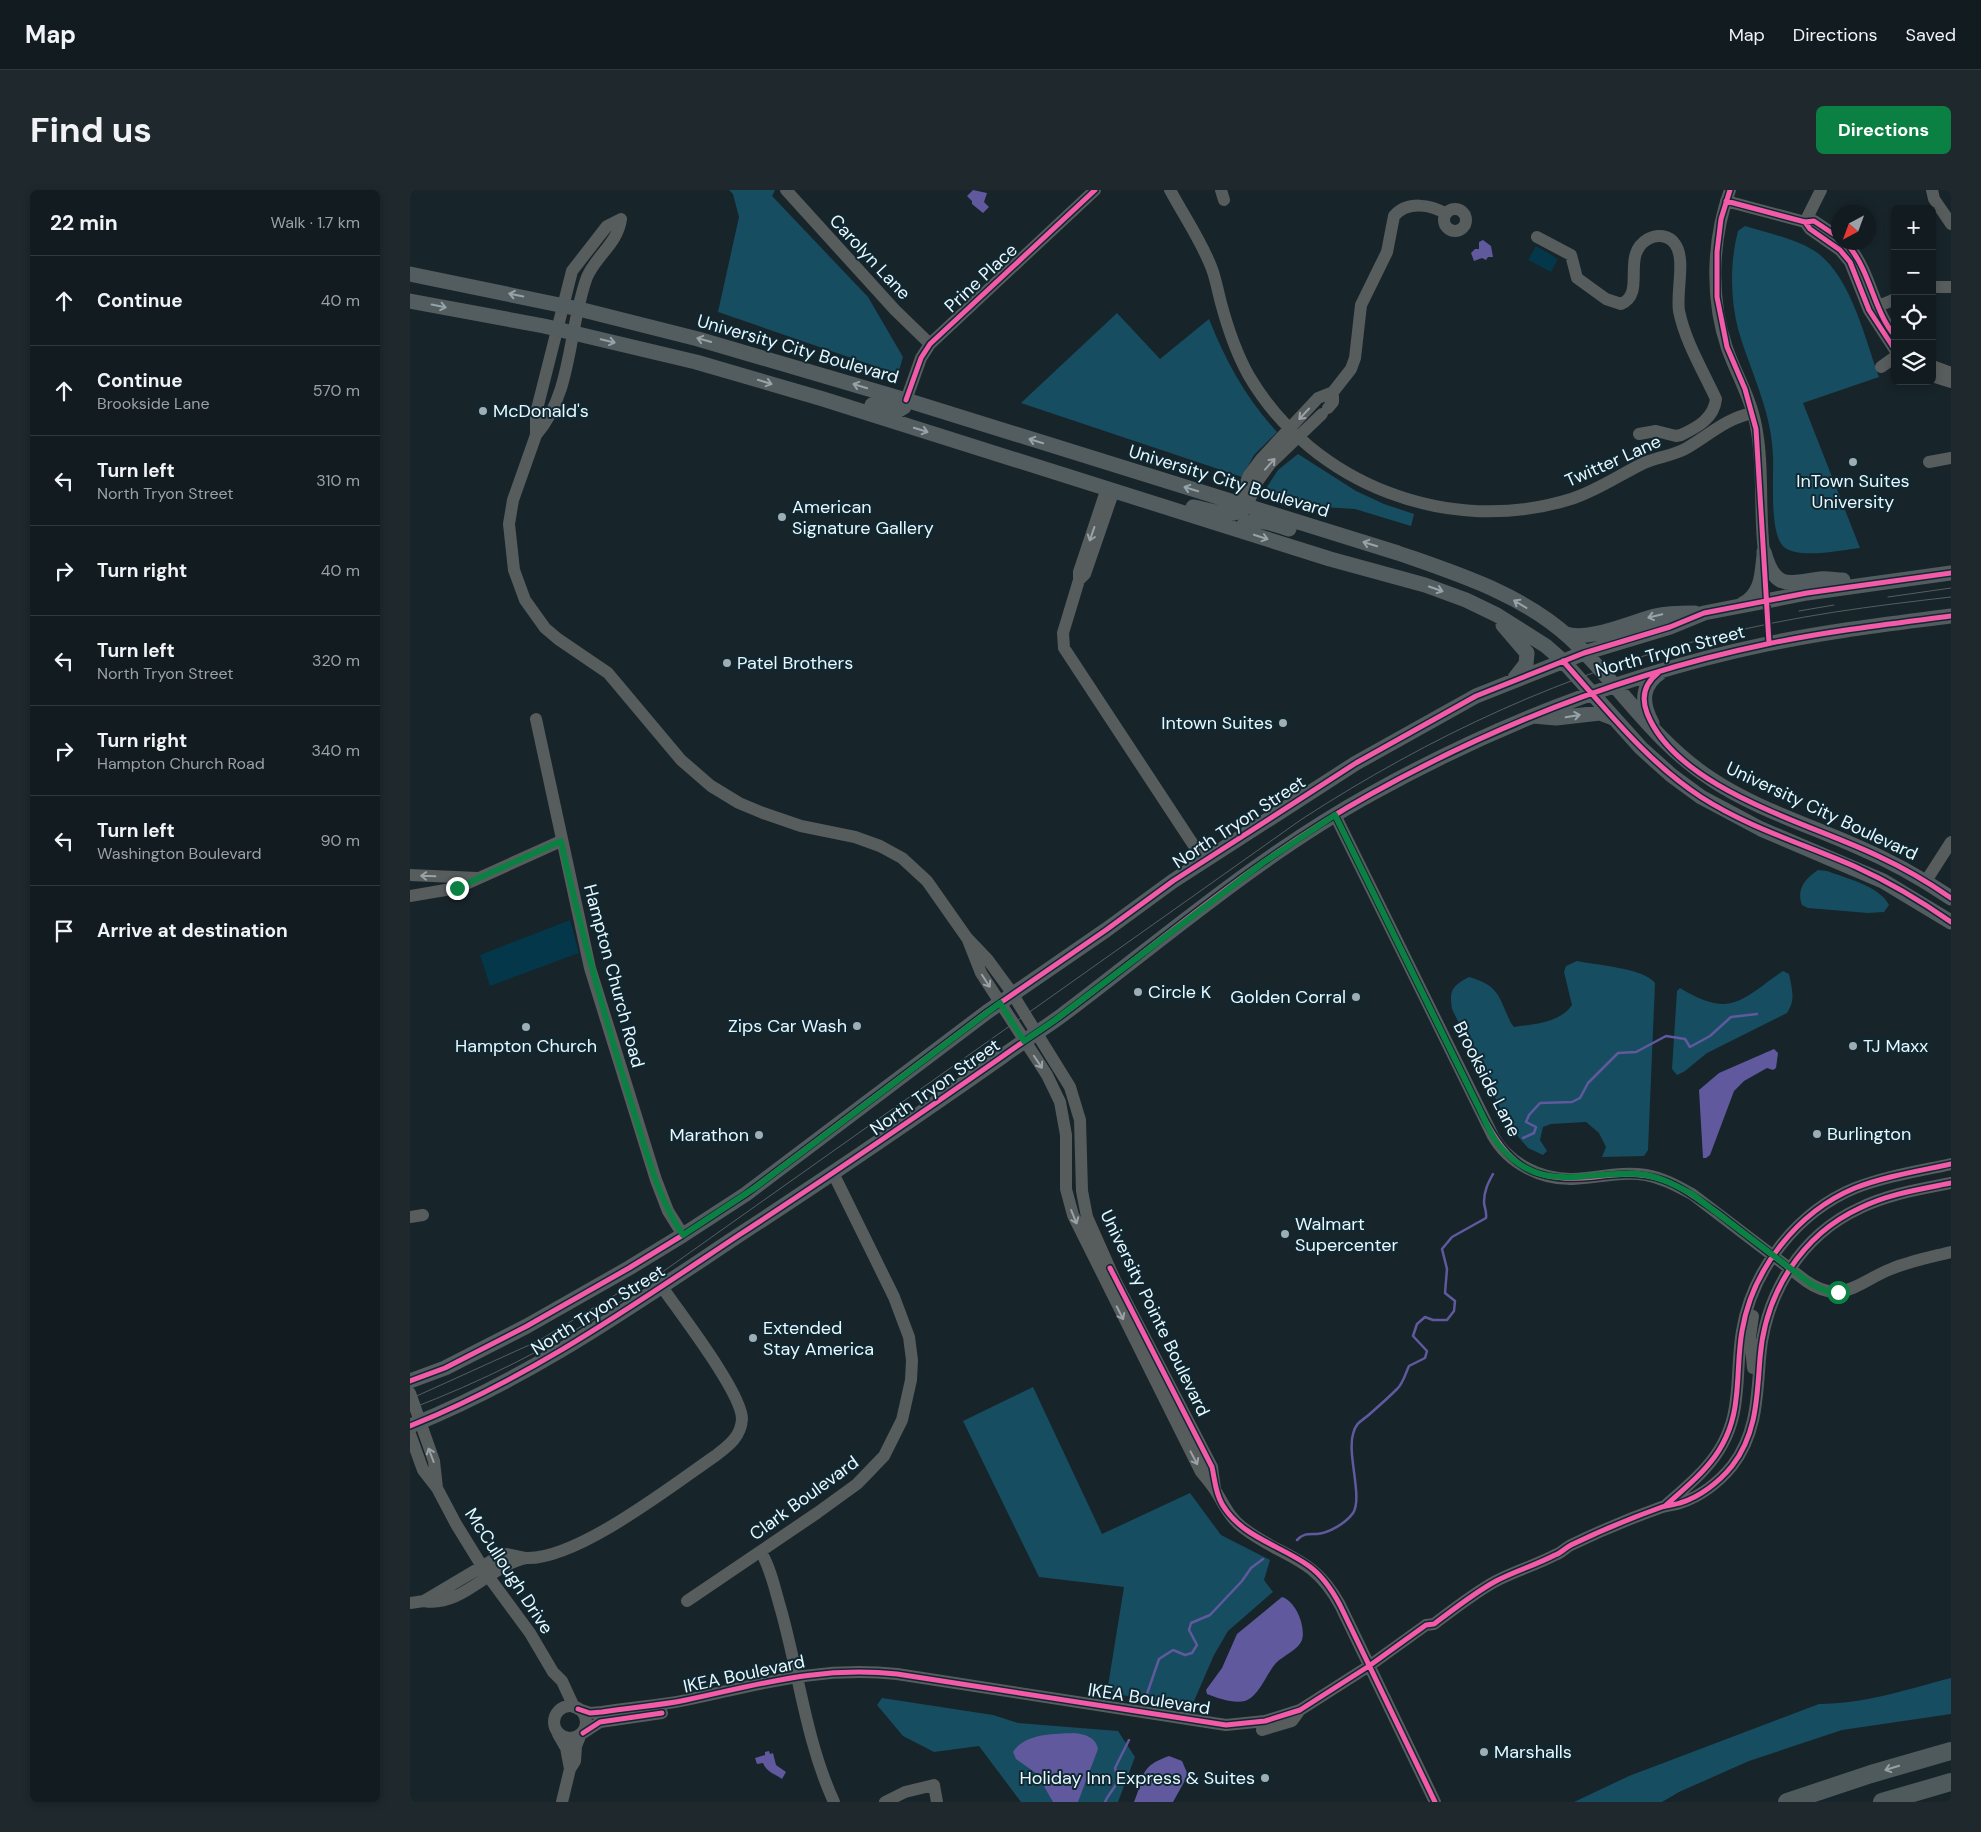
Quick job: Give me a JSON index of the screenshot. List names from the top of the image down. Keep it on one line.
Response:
{"streets":{"main road":["University City Boulevard","North Tryon Street"],"street":["Carolyn Lane","Prine Place","Twitter Lane","Hampton Church Road","Brookside Lane","University Pointe Boulevard","Clark Boulevard","McCullough Drive","IKEA Boulevard"]},"crossings":[["Carolyn Lane","Prine Place"],["Prine Place","University City Boulevard"],["University City Boulevard","North Tryon Street"],["North Tryon Street","Hampton Church Road"],["North Tryon Street","Brookside Lane"],["North Tryon Street","University Pointe Boulevard"],["North Tryon Street","Clark Boulevard"],["North Tryon Street","McCullough Drive"],["Brookside Lane","IKEA Boulevard"],["University Pointe Boulevard","IKEA Boulevard"],["McCullough Drive","IKEA Boulevard"]],"places":["McDonald's","InTown Suites University","American Signature Gallery","Patel Brothers","Intown Suites","Circle K","Golden Corral","Zips Car Wash","Hampton Church","TJ Maxx","Burlington","Marathon","Walmart Supercenter","Extended Stay America","Marshalls","Holiday Inn Express & Suites"],"north":"bottom left","page":{"header":"Map","nav":["Map","Directions","Saved"],"buttons":"Directions","title":"Find us","heading":["22 min","Walk · 1.7 km"],"map_buttons":["+","−"],"list":[["Continue","40 m"],["Continue","Brookside Lane","570 m"],["Turn left","North Tryon Street","310 m"],["Turn right","40 m"],["Turn left","North Tryon Street","320 m"],["Turn right","Hampton Church Road","340 m"],["Turn left","Washington Boulevard","90 m"],"Arrive at destination"]}}
